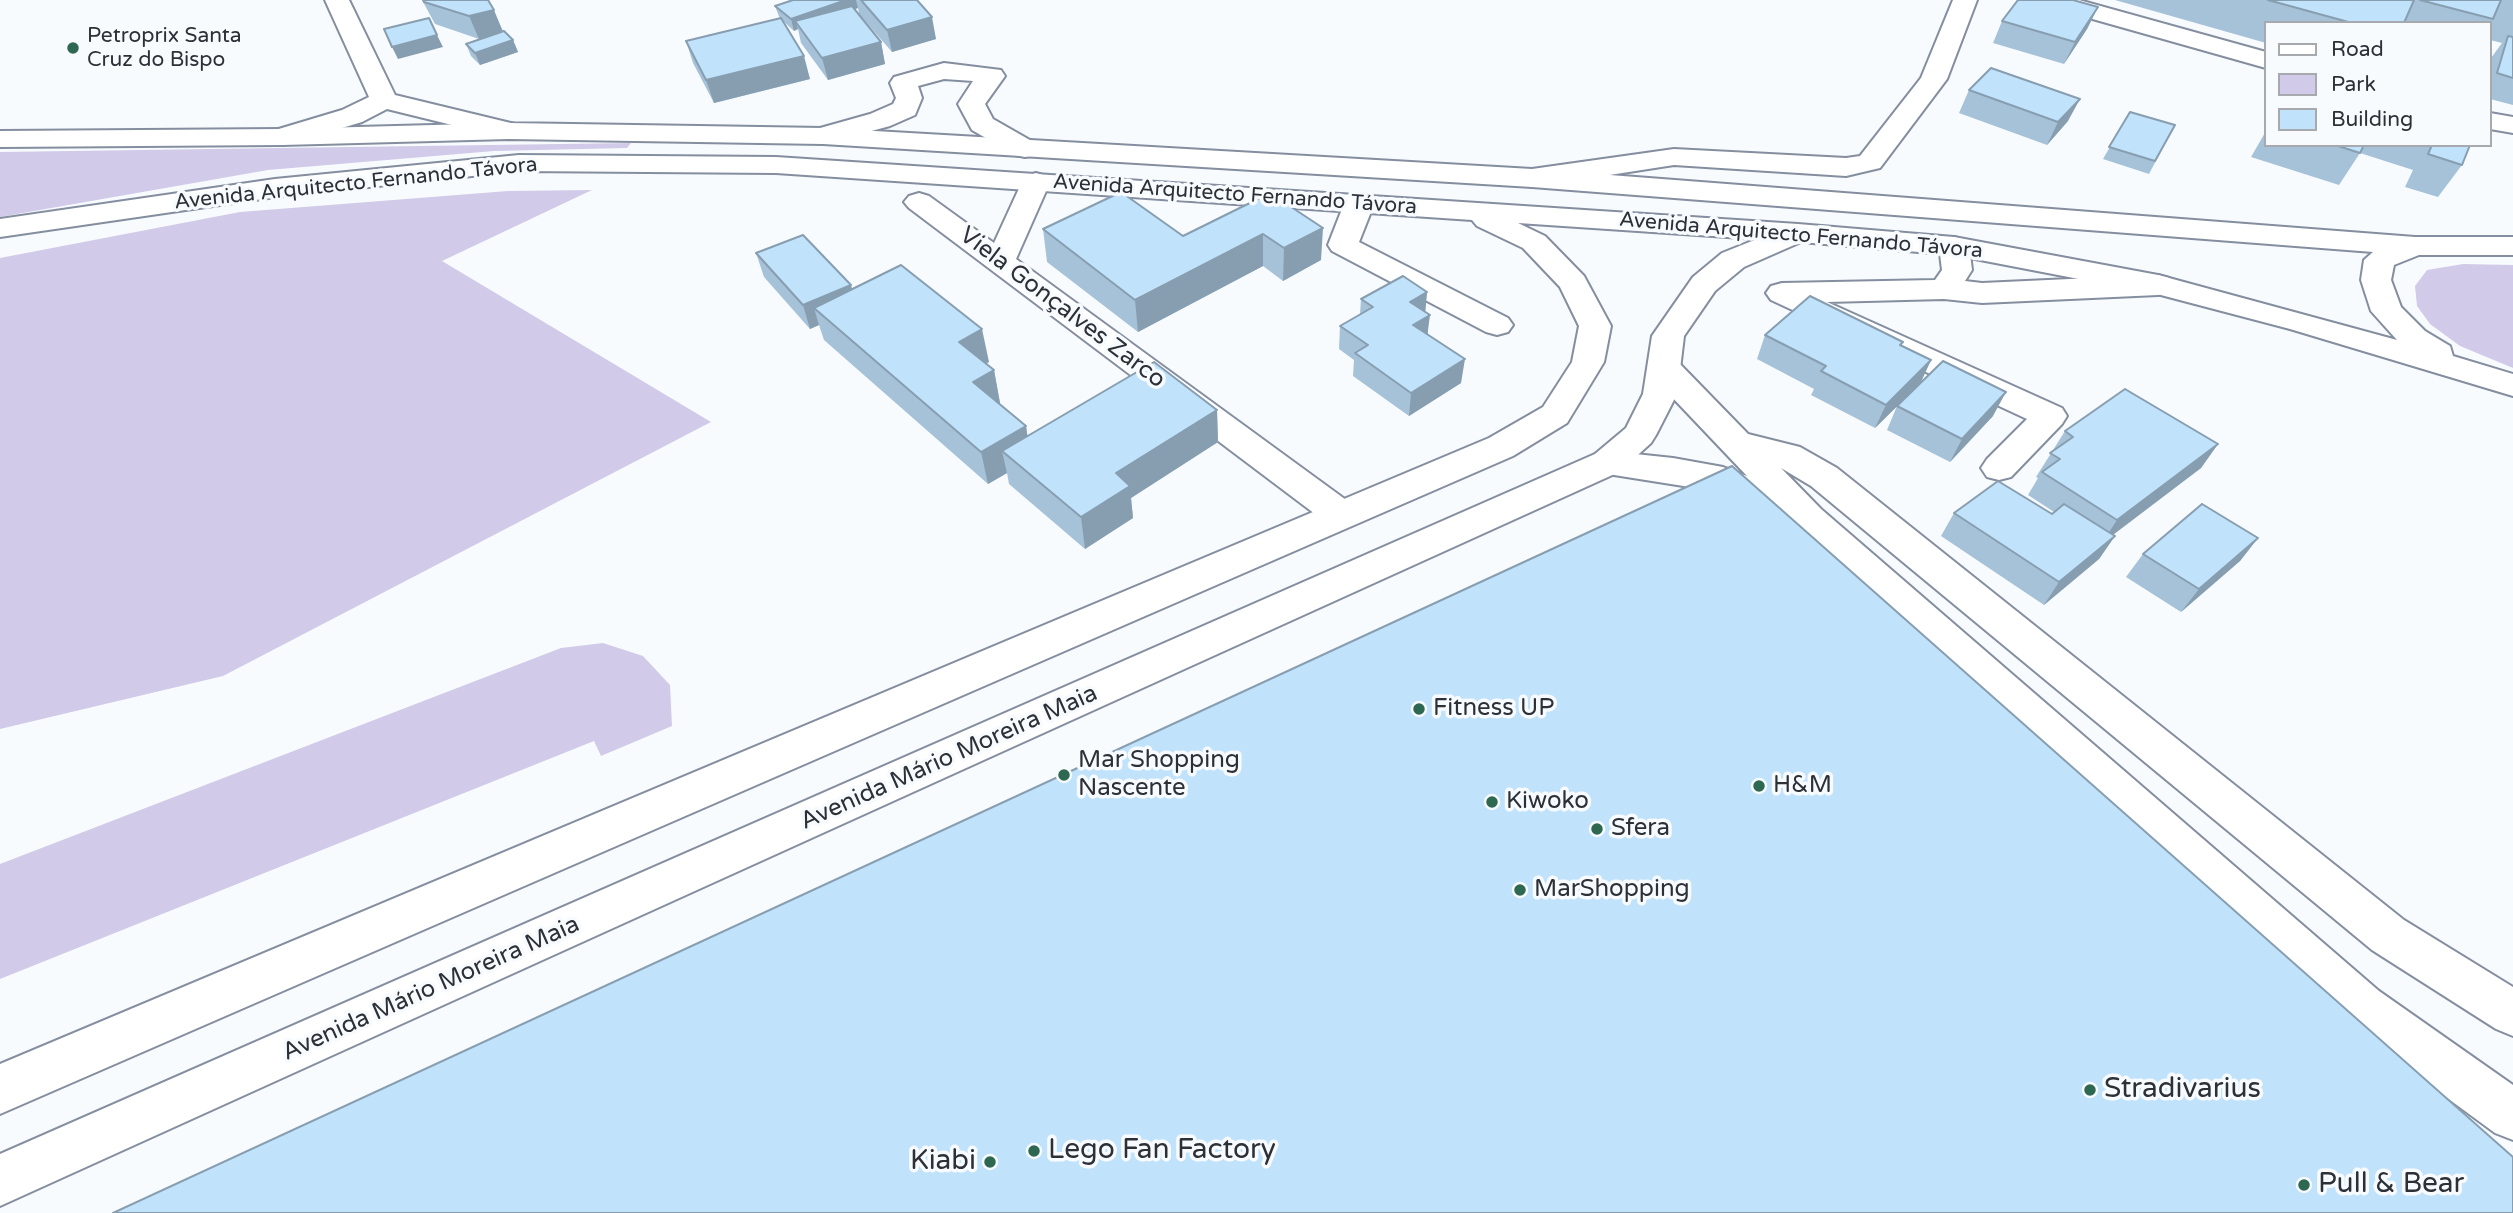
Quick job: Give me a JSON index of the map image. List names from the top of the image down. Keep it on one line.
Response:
{"streets":{"main road":["Avenida Arquitecto Fernando Távora","Viela Gonçalves Zarco","Avenida Mário Moreira Maia"]},"crossings":[["Avenida Arquitecto Fernando Távora","Avenida Mário Moreira Maia"]],"places":["Petroprix Santa Cruz do Bispo","Fitness UP","Mar Shopping Nascente","H&M","Kiwoko","Sfera","MarShopping","Stradivarius","Lego Fan Factory","Kiabi","Pull & Bear"],"legend":["Road","Park","Building"]}
